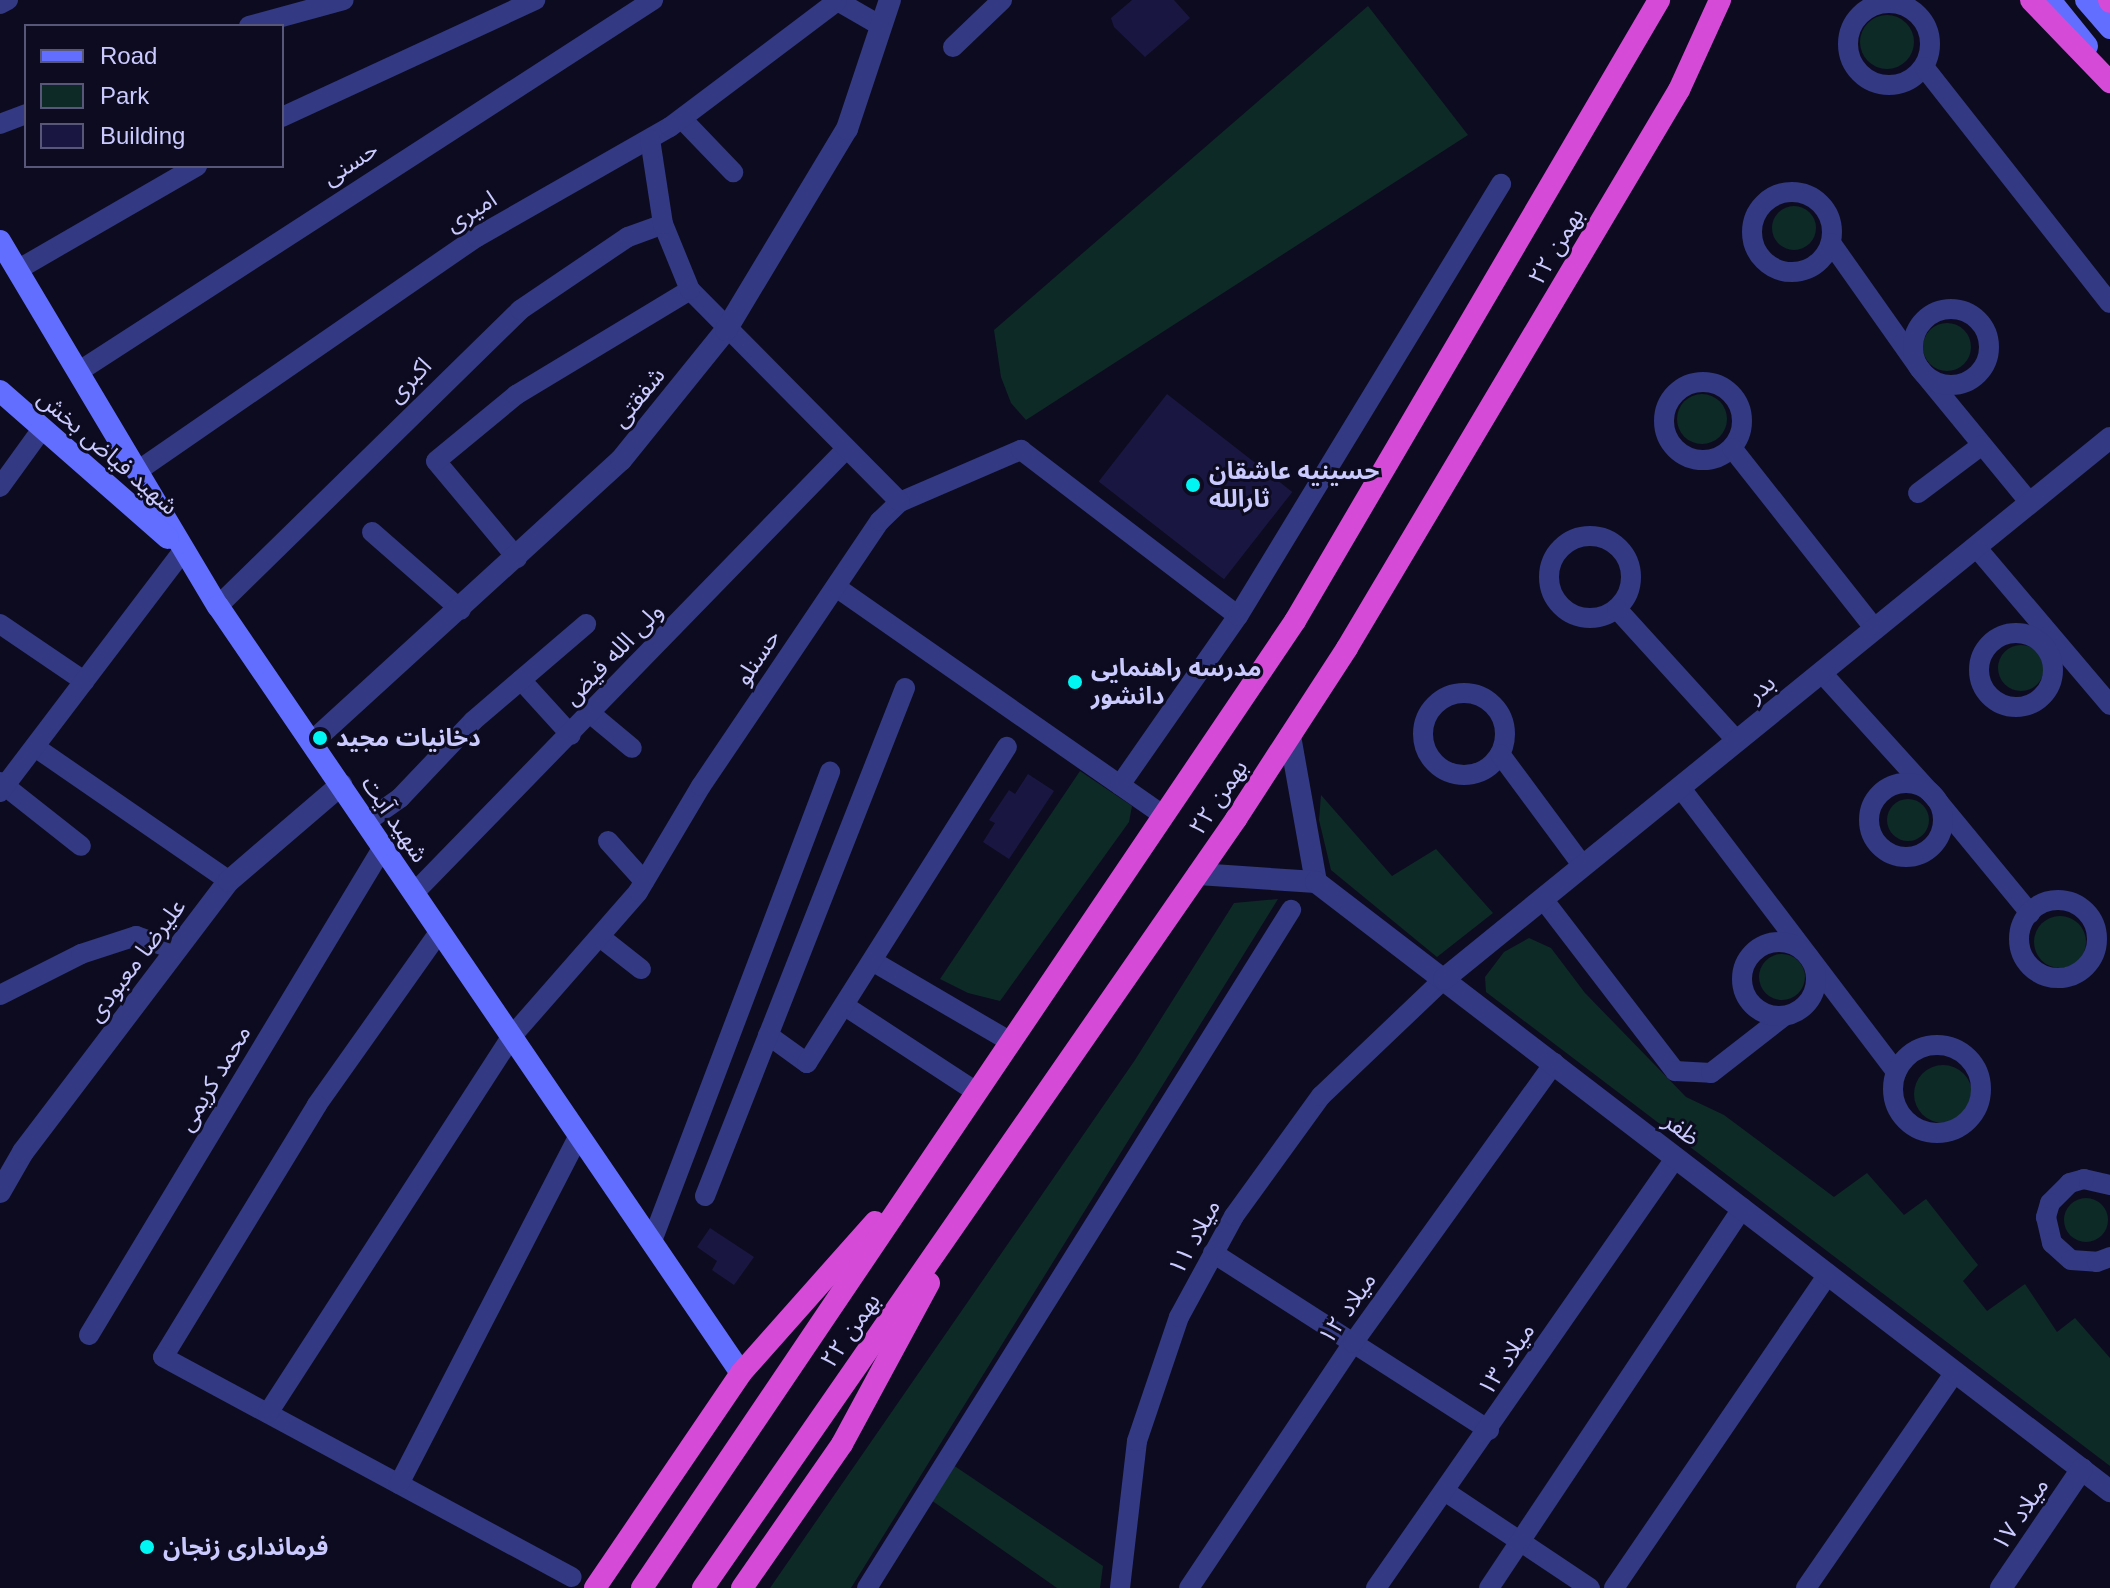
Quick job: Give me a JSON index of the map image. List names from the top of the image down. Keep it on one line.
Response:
{"streets":{"highway":["۲۲ بهمن"],"main road":["شهید فیاض بخش","شهید آیت"],"street":["حسنی","امیری","اکبری","شفقتی","ولی الله فیض","حسنلو","بدر","علیرضا معبودی","محمد کریمی","ظفر","میلاد ۱۱","میلاد ۱۲","میلاد ۱۳","میلاد ۱۷"]},"crossings":[["حسنی","شهید آیت"],["امیری","شهید آیت"],["اکبری","شهید آیت"],["شفقتی","شهید آیت"],["شهید فیاض بخش","شهید آیت"],["ولی الله فیض","شهید آیت"],["حسنلو","شهید آیت"],["بدر","ظفر"],["بدر","میلاد ۱۱"],["شهید آیت","علیرضا معبودی"],["شهید آیت","محمد کریمی"],["ظفر","میلاد ۱۱"],["ظفر","میلاد ۱۲"],["ظفر","میلاد ۱۳"],["ظفر","میلاد ۱۷"]],"places":["حسینیه عاشقان ثارالله","مدرسه راهنمایی دانشور","دخانیات مجید","فرمانداری زنجان"],"legend":["Road","Park","Building"]}
